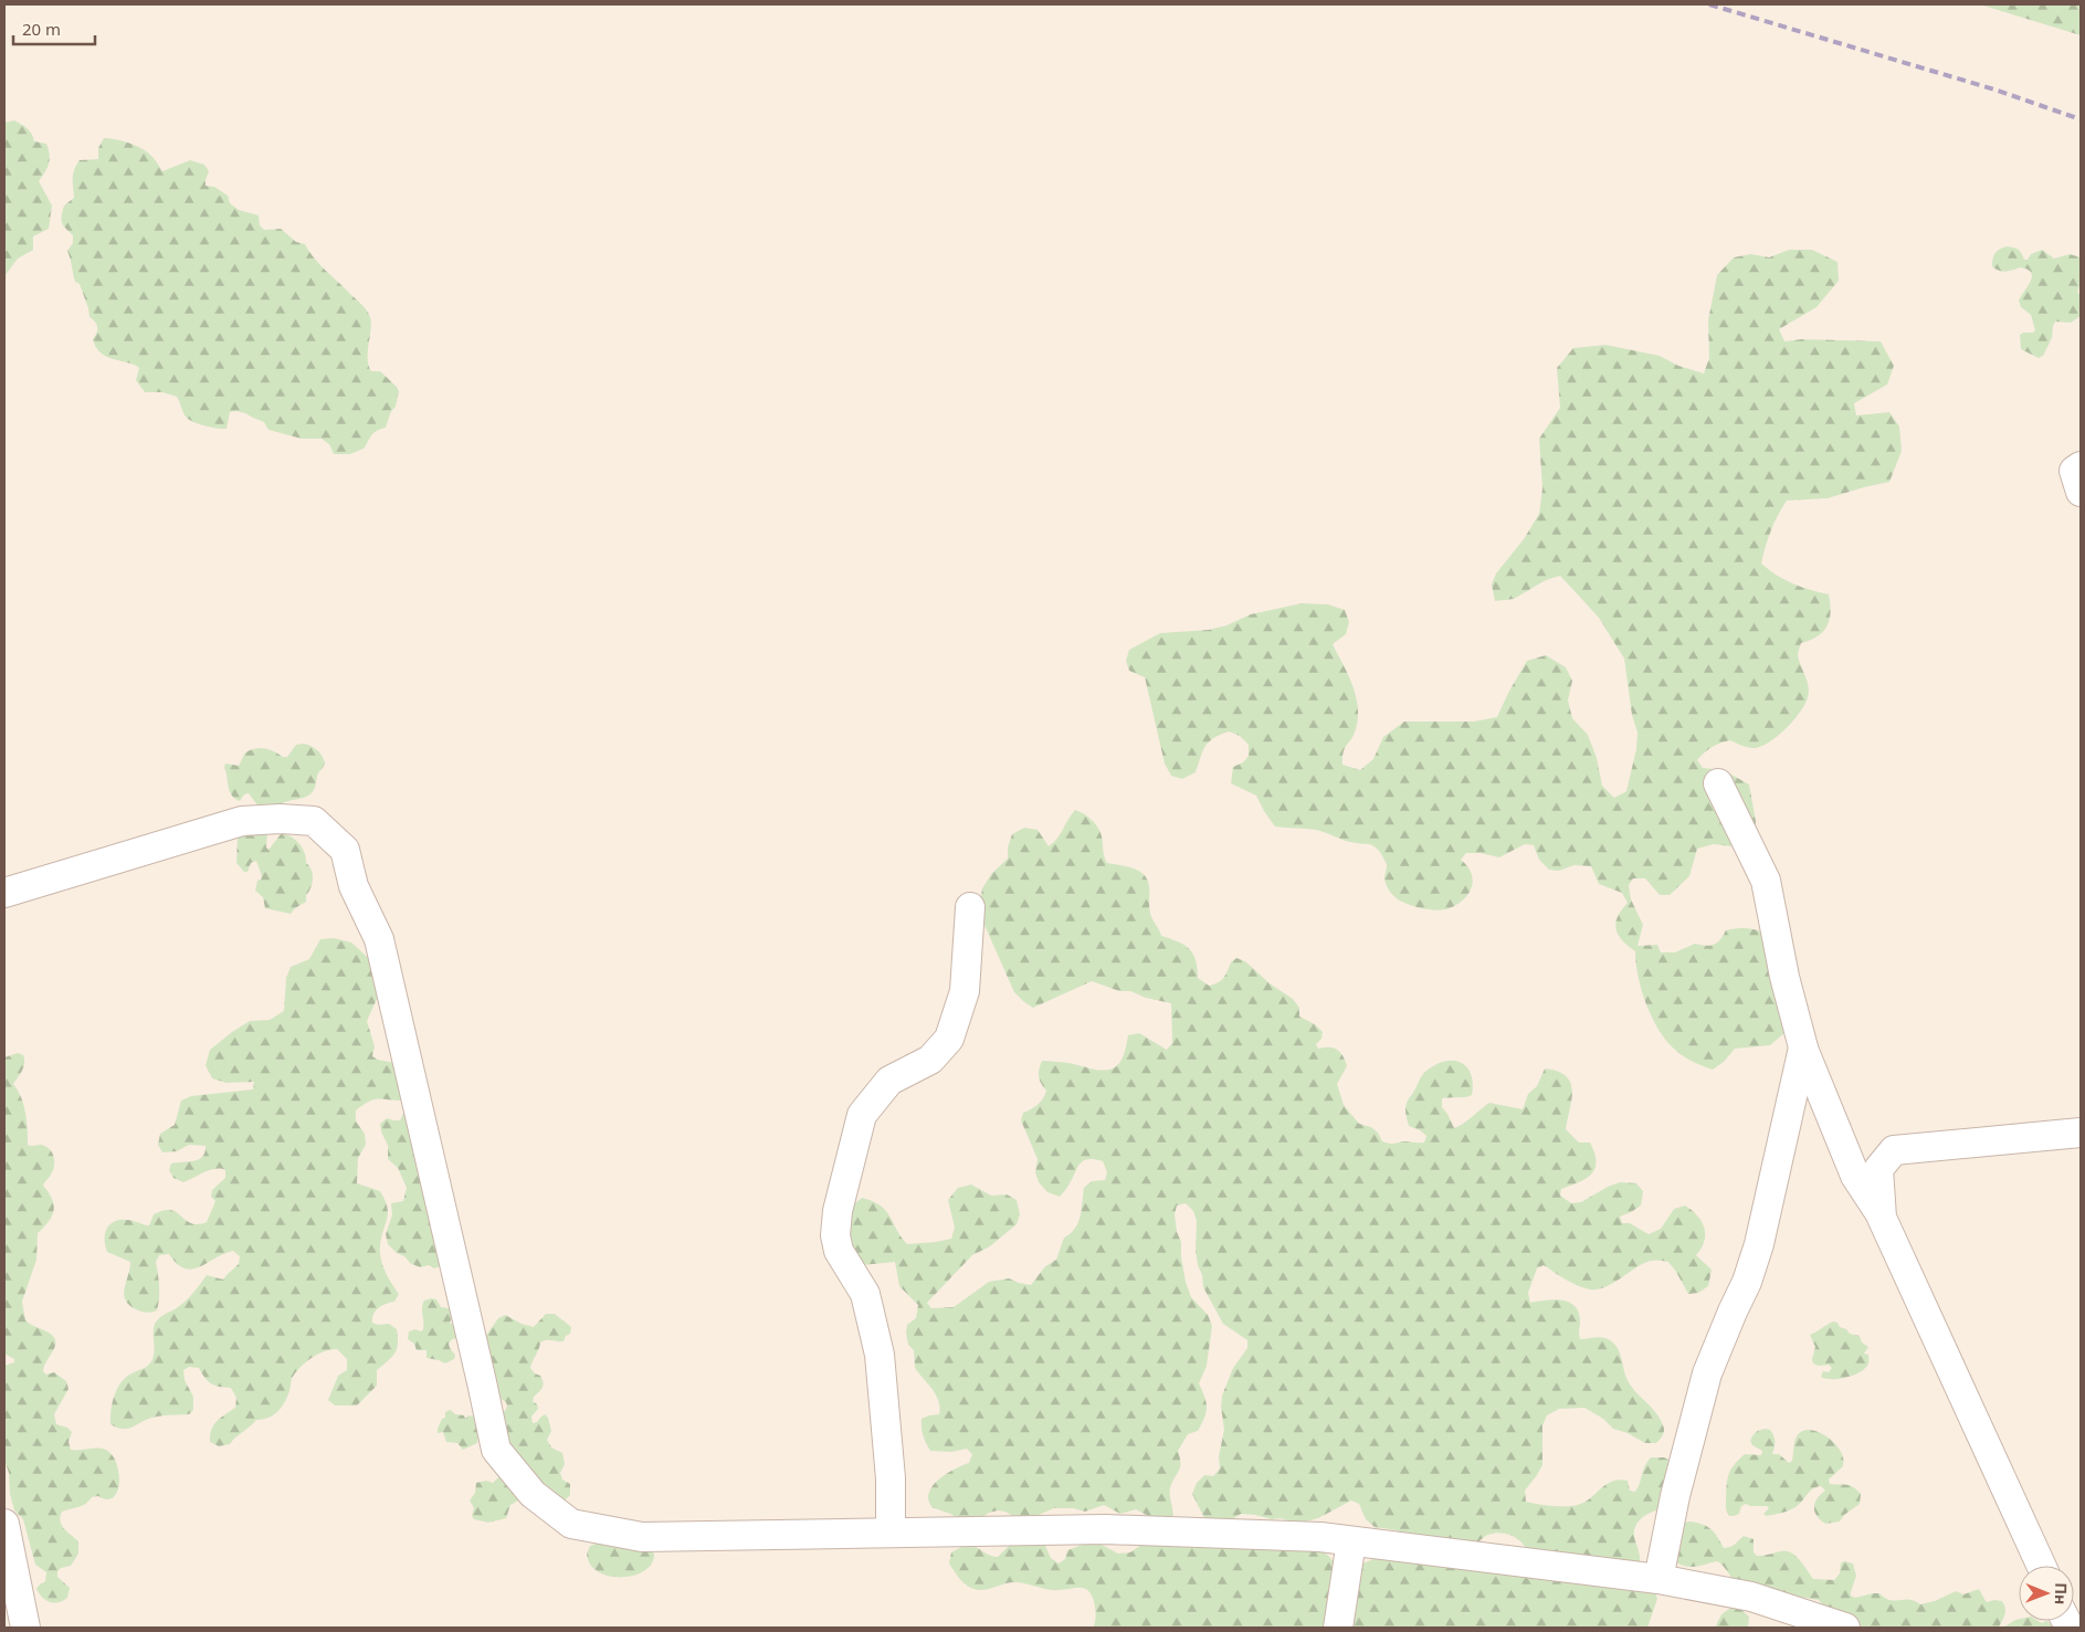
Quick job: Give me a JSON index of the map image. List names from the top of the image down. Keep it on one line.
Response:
{"scale_bar":"20 m","north":"right"}
